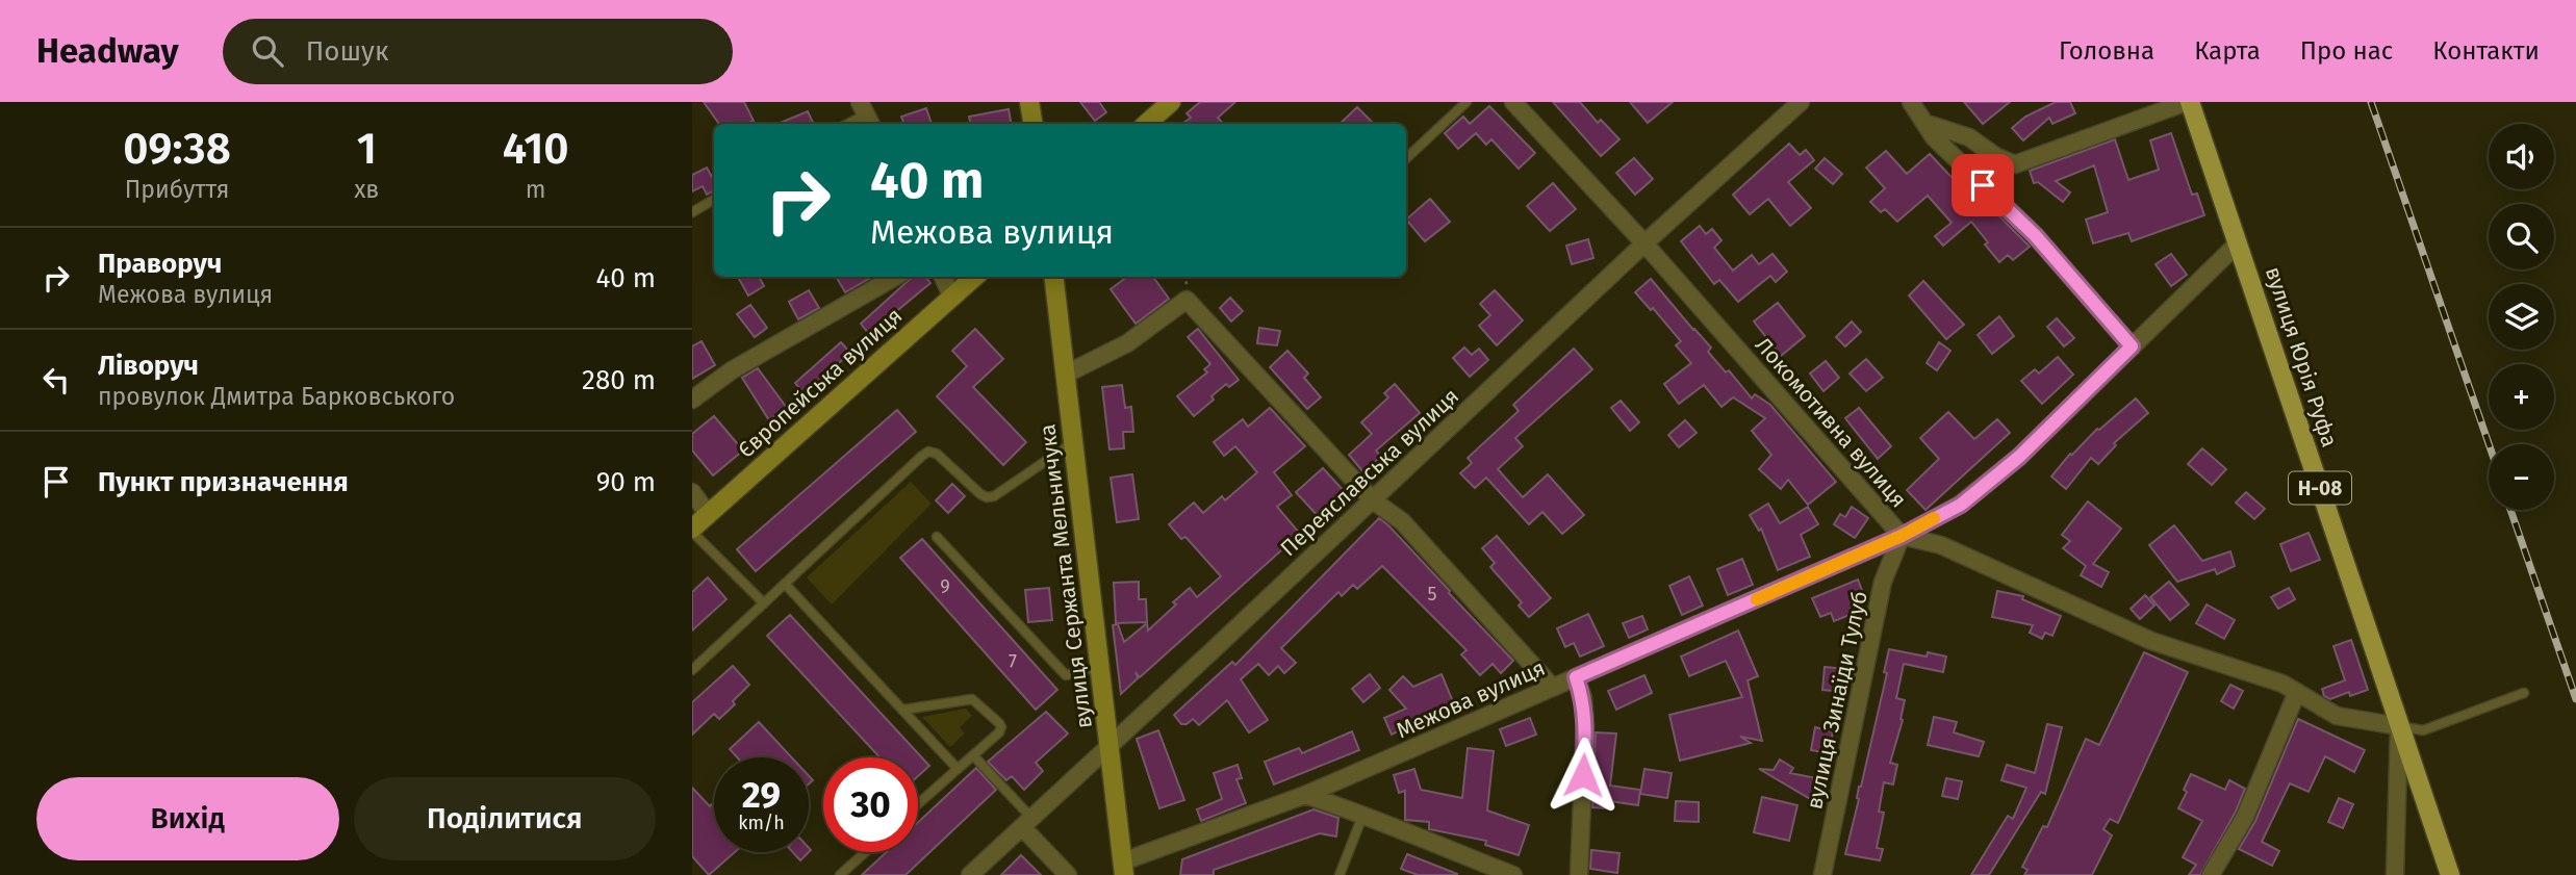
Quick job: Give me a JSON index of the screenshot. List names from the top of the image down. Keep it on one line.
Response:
{"streets":{"main road":["вулиця Юрія Руфа","Н-08"],"street":["Європейська вулиця","Локомотивна вулиця","Переяславська вулиця","вулиця Сержанта Мельничука","Межова вулиця","вулиця Зинаїди Тулуб"]},"crossings":[["вулиця Юрія Руфа","Локомотивна вулиця"],["вулиця Юрія Руфа","Межова вулиця"],["Локомотивна вулиця","Переяславська вулиця"],["Локомотивна вулиця","Межова вулиця"],["Локомотивна вулиця","вулиця Зинаїди Тулуб"],["Переяславська вулиця","вулиця Сержанта Мельничука"],["вулиця Сержанта Мельничука","Межова вулиця"],["Межова вулиця","вулиця Зинаїди Тулуб"]],"house_numbers":["9","5","7"],"page":{"header":"Headway","search":"Пошук","nav":["Головна","Карта","Про нас","Контакти"],"eta":["09:38","Прибуття","1","хв","410","m"],"map_buttons":["+","−"],"turn":["40 m","Межова вулиця"],"list":[{"name":"Праворуч","note":"Межова вулиця","value":"40 m"},{"name":"Ліворуч","note":"провулок Дмитра Барковського","value":"280 m"},{"name":"Пункт призначення","value":"90 m"}],"speed":"29 km/h","limit":"30","buttons":["Вихід","Поділитися"]}}
